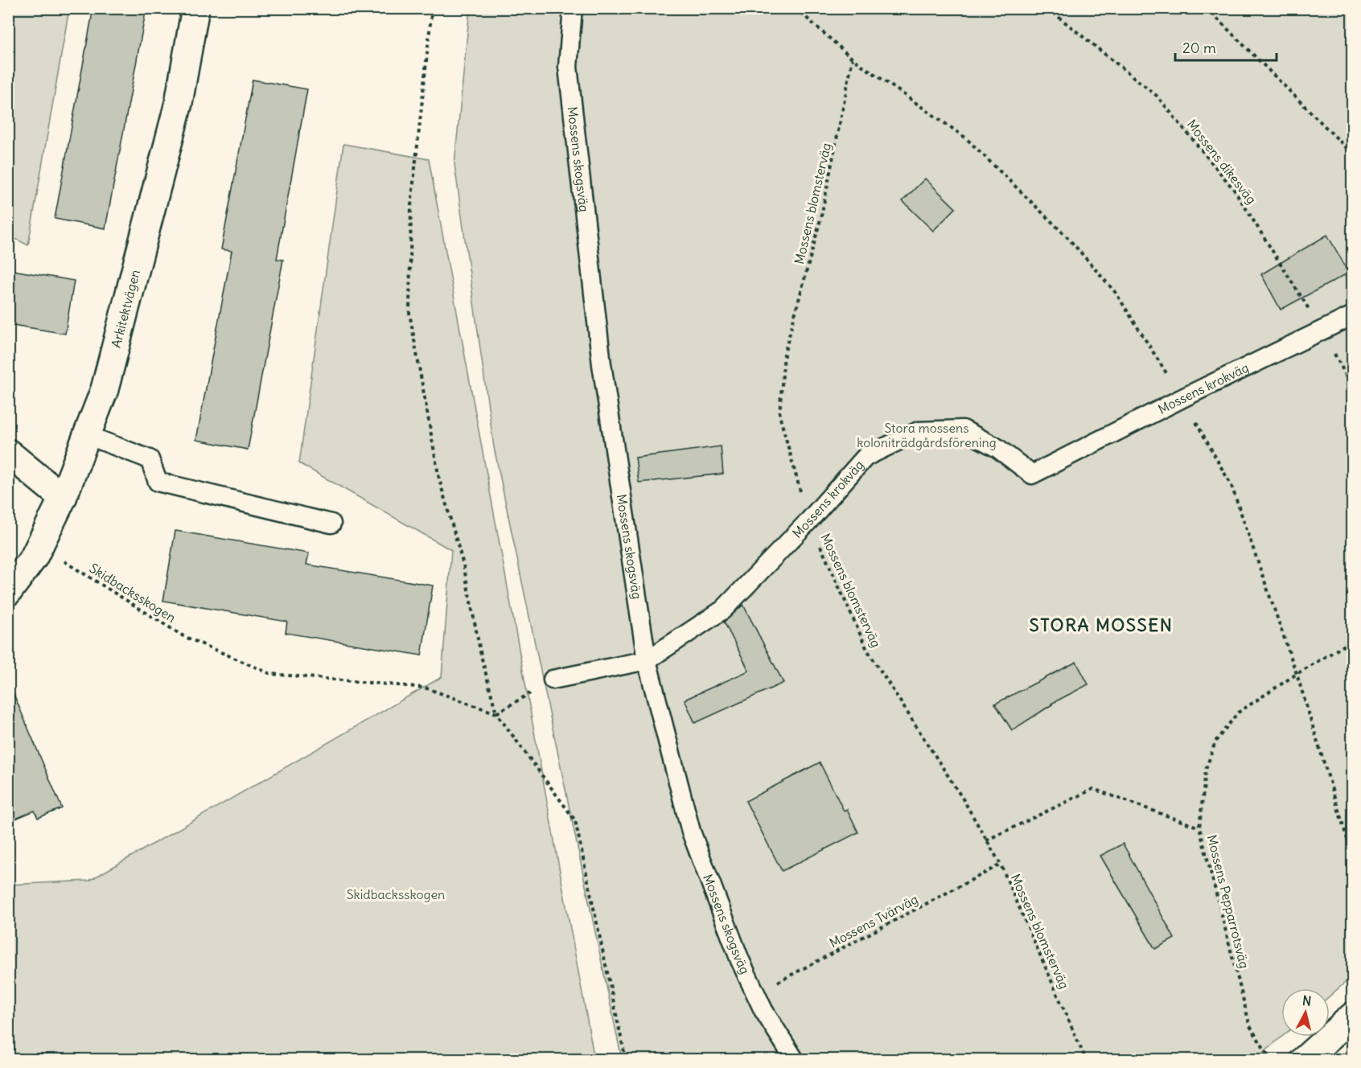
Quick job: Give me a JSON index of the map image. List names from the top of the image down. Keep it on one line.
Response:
{"streets":{"street":["Arkitektvägen"],"lane":["Mossens skogsväg","Mossens krokväg"],"path":["Mossens dikesväg","Mossens blomsterväg","Skidbacksskogen","Mossens Pepparrotsväg","Mossens Tvärväg"]},"crossings":[["Mossens skogsväg","Mossens krokväg"],["Mossens skogsväg","Mossens Tvärväg"],["Mossens dikesväg","Mossens krokväg"],["Mossens blomsterväg","Mossens krokväg"],["Mossens blomsterväg","Mossens Tvärväg"],["Arkitektvägen","Skidbacksskogen"]],"districts":["STORA MOSSEN"],"parks":["Stora mossens koloniträdgårdsförening","Skidbacksskogen"],"scale_bar":"20 m","north":"top"}
